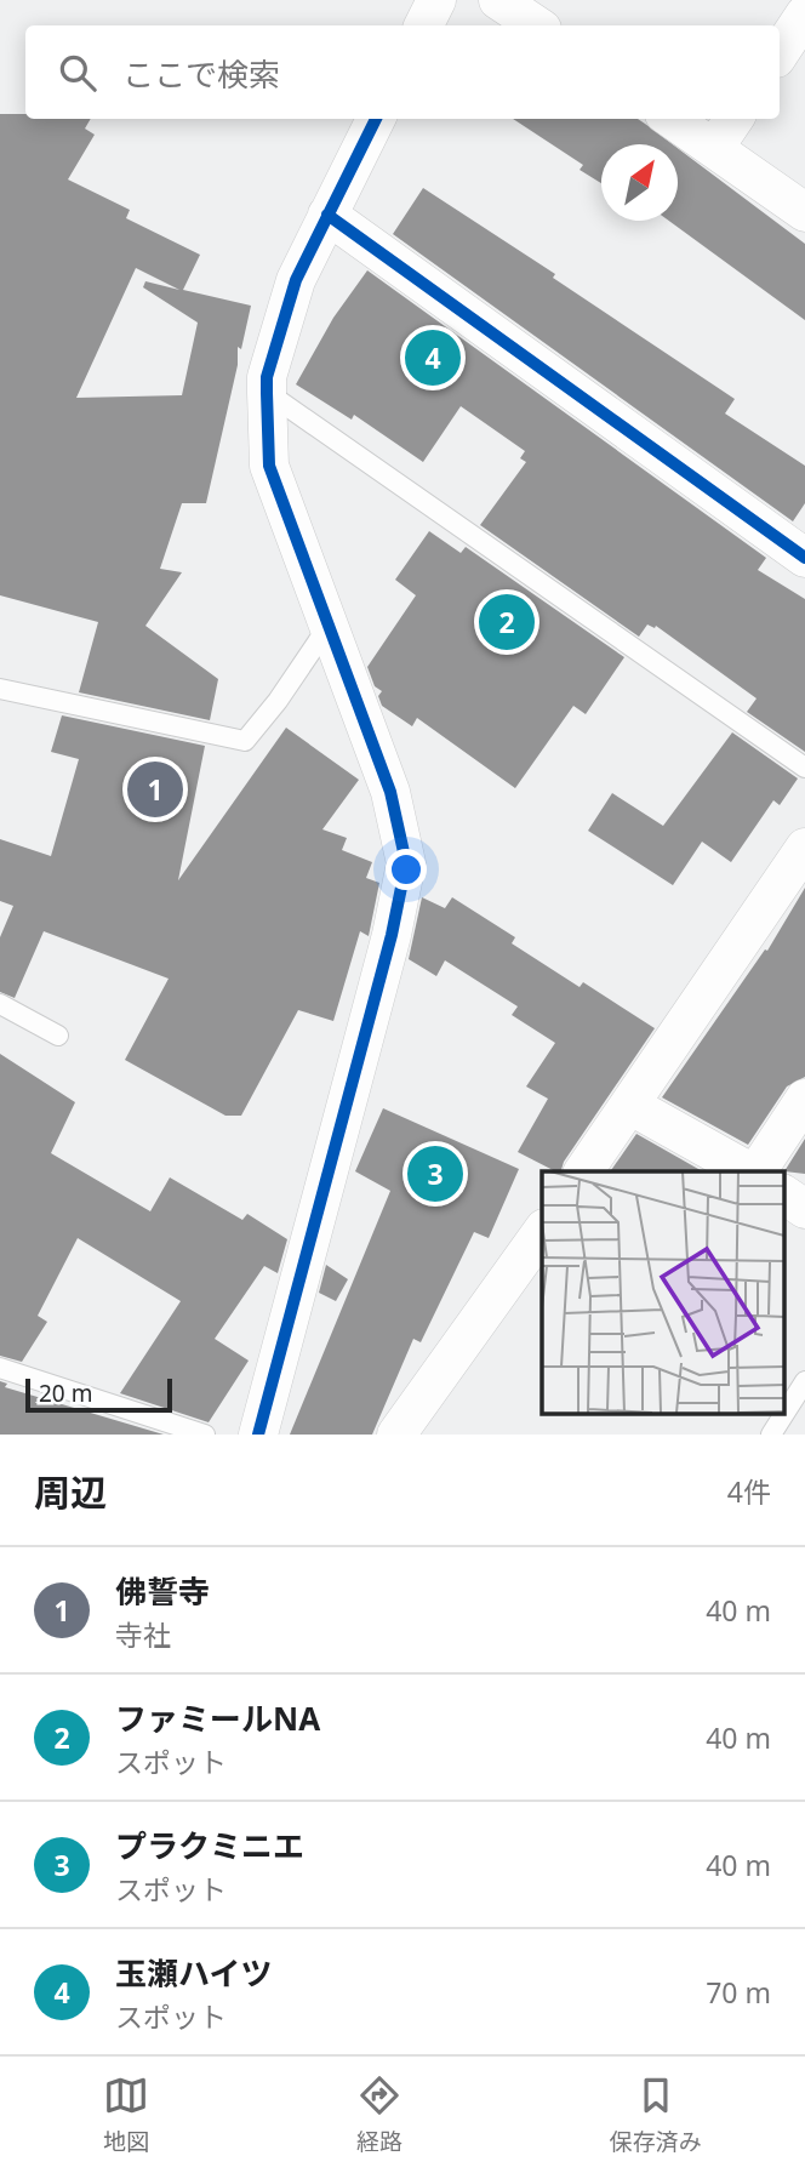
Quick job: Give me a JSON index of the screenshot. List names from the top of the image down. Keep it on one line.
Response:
{"scale_bar":"20 m","north":"top right","page":{"search":"ここで検索","pins":["4","2","1","3"],"scale":"20 m","heading":["周辺","4件"],"list":[{"mark":"1","name":"佛誓寺","note":"寺社","value":"40 m"},{"mark":"2","name":"ファミールNA","note":"スポット","value":"40 m"},{"mark":"3","name":"プラクミニエ","note":"スポット","value":"40 m"},{"mark":"4","name":"玉瀬ハイツ","note":"スポット","value":"70 m"}],"nav":["地図","経路","保存済み"]}}
